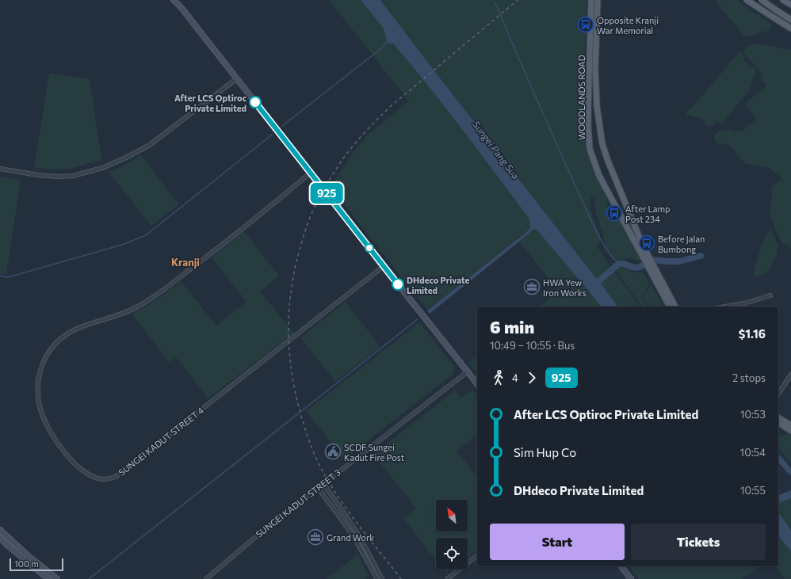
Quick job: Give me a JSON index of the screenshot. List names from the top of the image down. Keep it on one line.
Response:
{"streets":{"main road":["WOODLANDS ROAD"],"street":["SUNGEI KADUT STREET 4","SUNGEI KADUT STREET 3"]},"districts":["Kranji"],"water":["Sungei Pang Sua"],"places":{"bus stop":["Opposite Kranji War Memorial","After Lamp Post 234","Before Jalan Bumbong"],"other":["After LCS Optiroc Private Limited","DHdeco Private Limited"],"office":["HWA Yew Iron Works","Grand Work"],"public building":["SCDF Sungei Kadut Fire Post"]},"lines":["bus line 925"],"scale_bar":"100 m","north":"top left","page":{"on_map":"925","heading":["6 min","10:49 – 10:55 · Bus","$1.16"],"legs":["4","925","2 stops"],"list":[{"name":"After LCS Optiroc Private Limited","value":"10:53"},{"name":"Sim Hup Co","value":"10:54"},{"name":"DHdeco Private Limited","value":"10:55"}],"buttons":["Start","Tickets"],"scale":"100 m"}}
